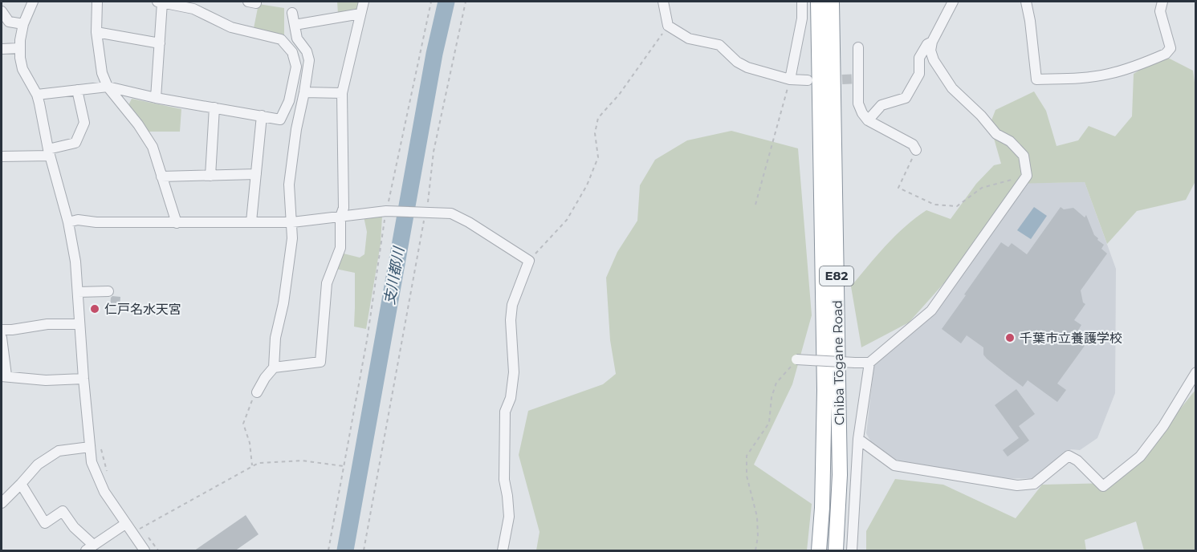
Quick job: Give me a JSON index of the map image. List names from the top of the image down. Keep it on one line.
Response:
{"streets":{"highway":["E82","Chiba Tōgane Road"]},"water":["支川都川"],"places":["仁戸名水天宮","千葉市立養護学校"]}
